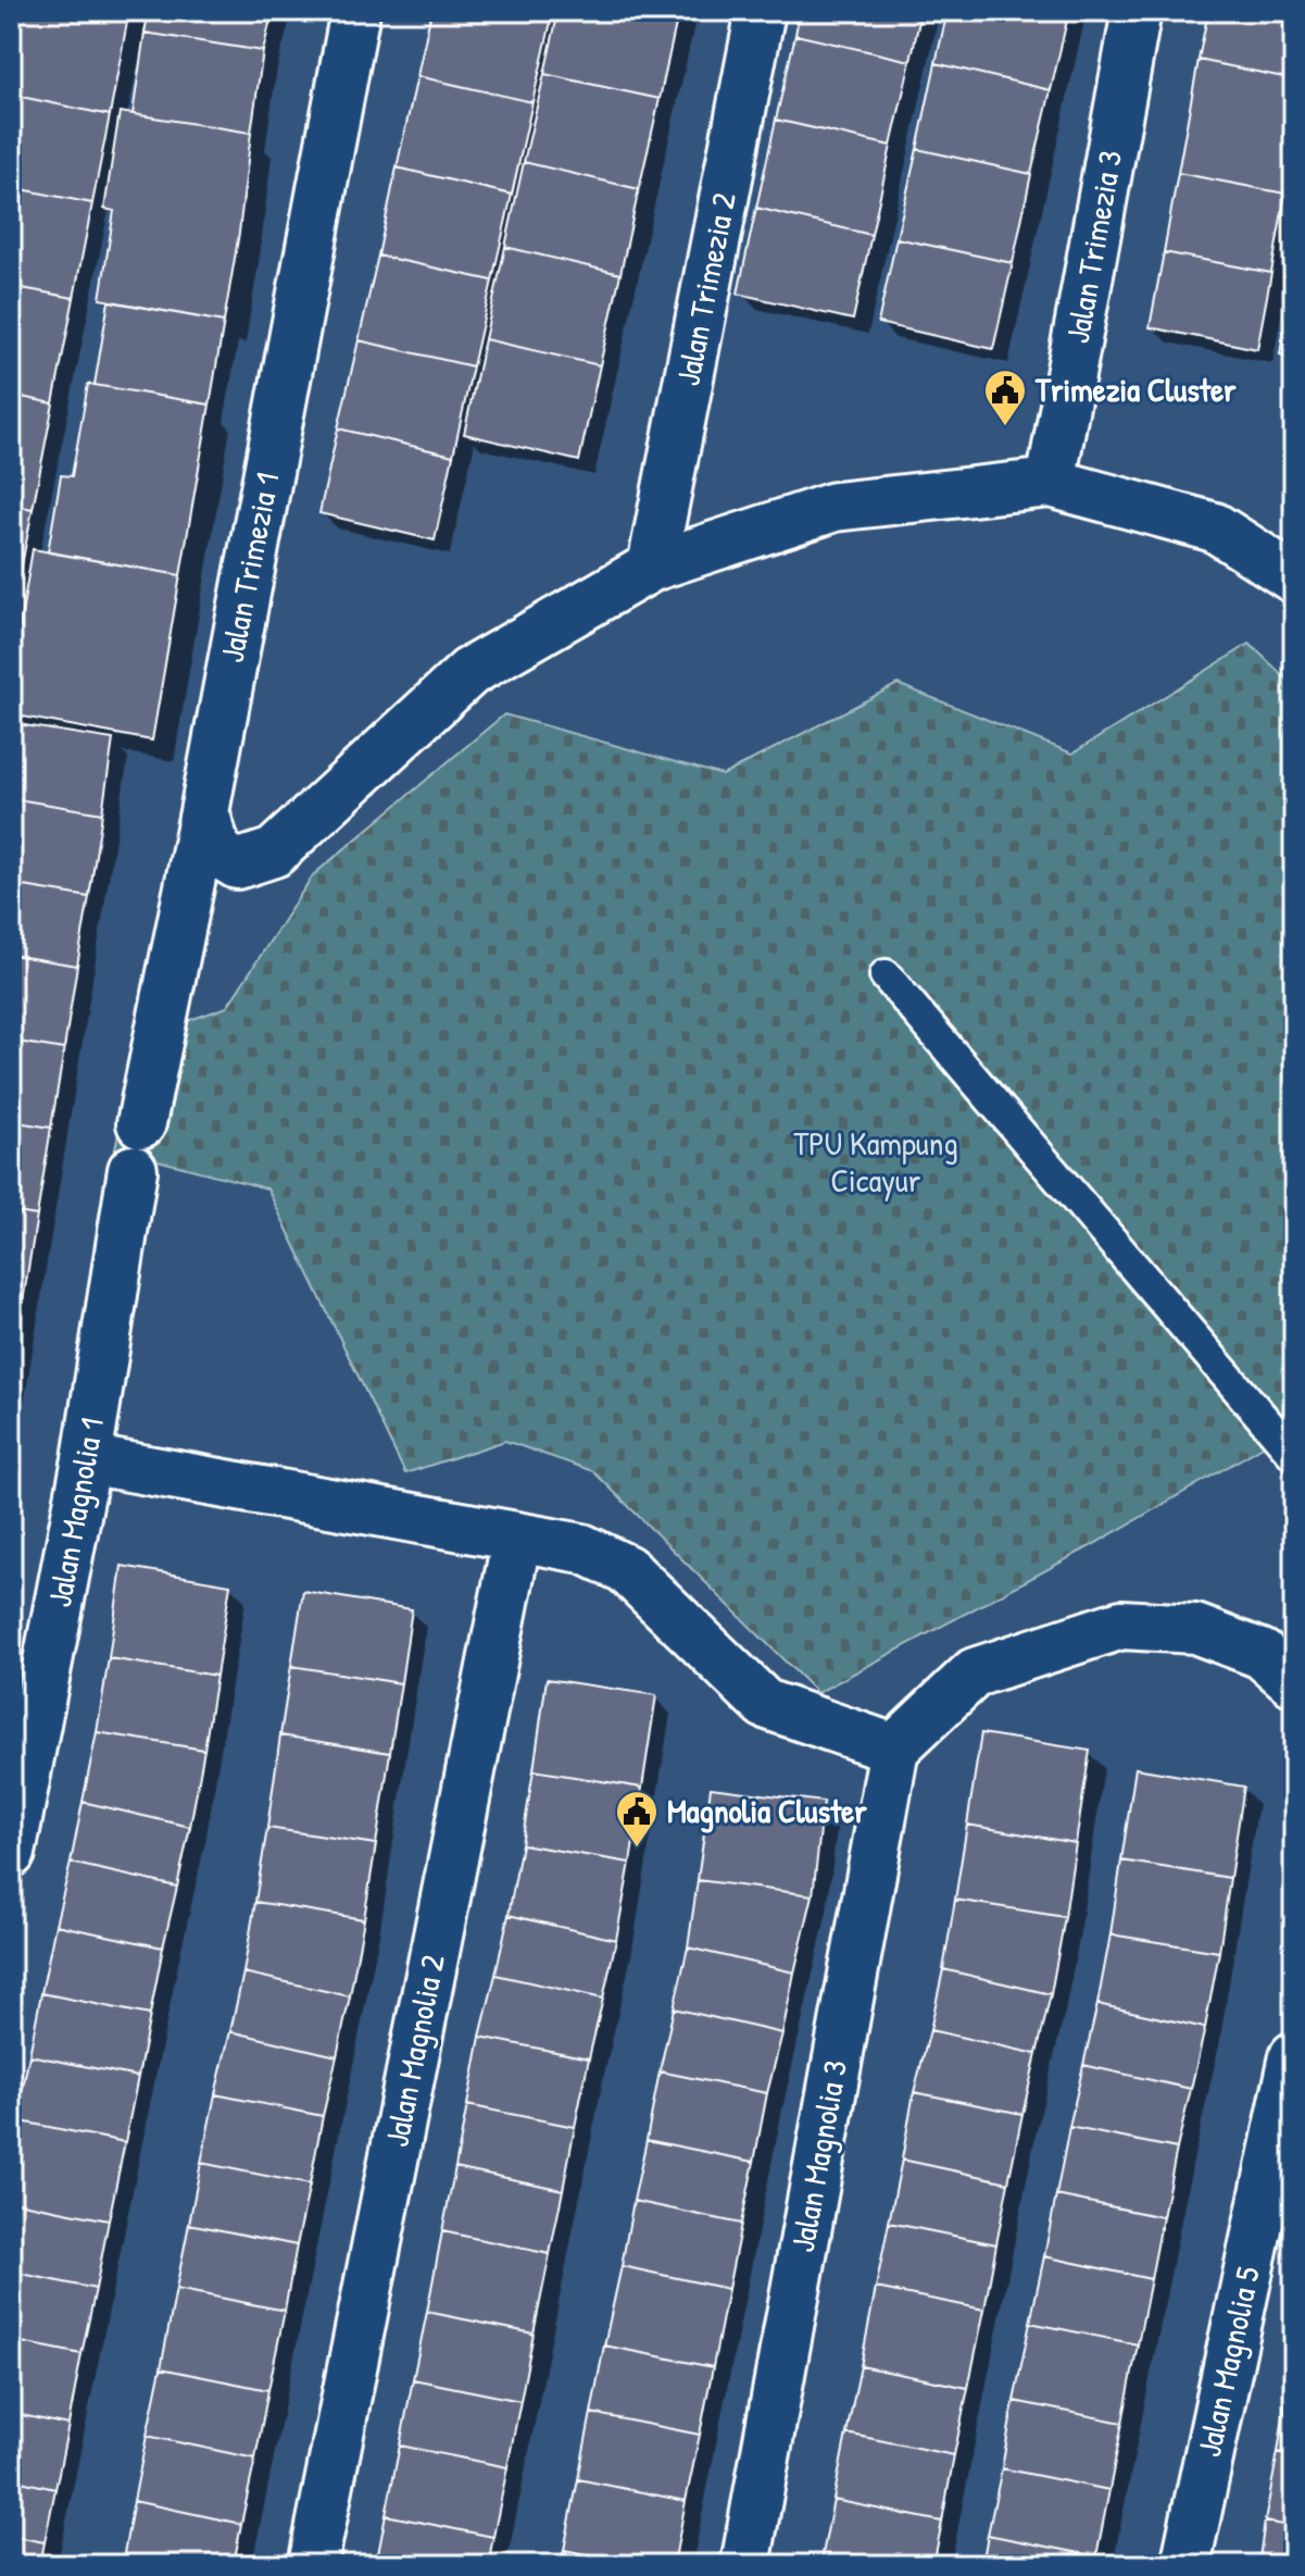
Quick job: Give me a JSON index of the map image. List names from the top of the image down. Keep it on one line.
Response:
{"streets":{"street":["Jalan Trimezia 3","Jalan Trimezia 2","Jalan Trimezia 1","Jalan Magnolia 1","Jalan Magnolia 2","Jalan Magnolia 3","Jalan Magnolia 5"]},"parks":["TPU Kampung Cicayur"],"places":{"public building":["Trimezia Cluster","Magnolia Cluster"]}}
